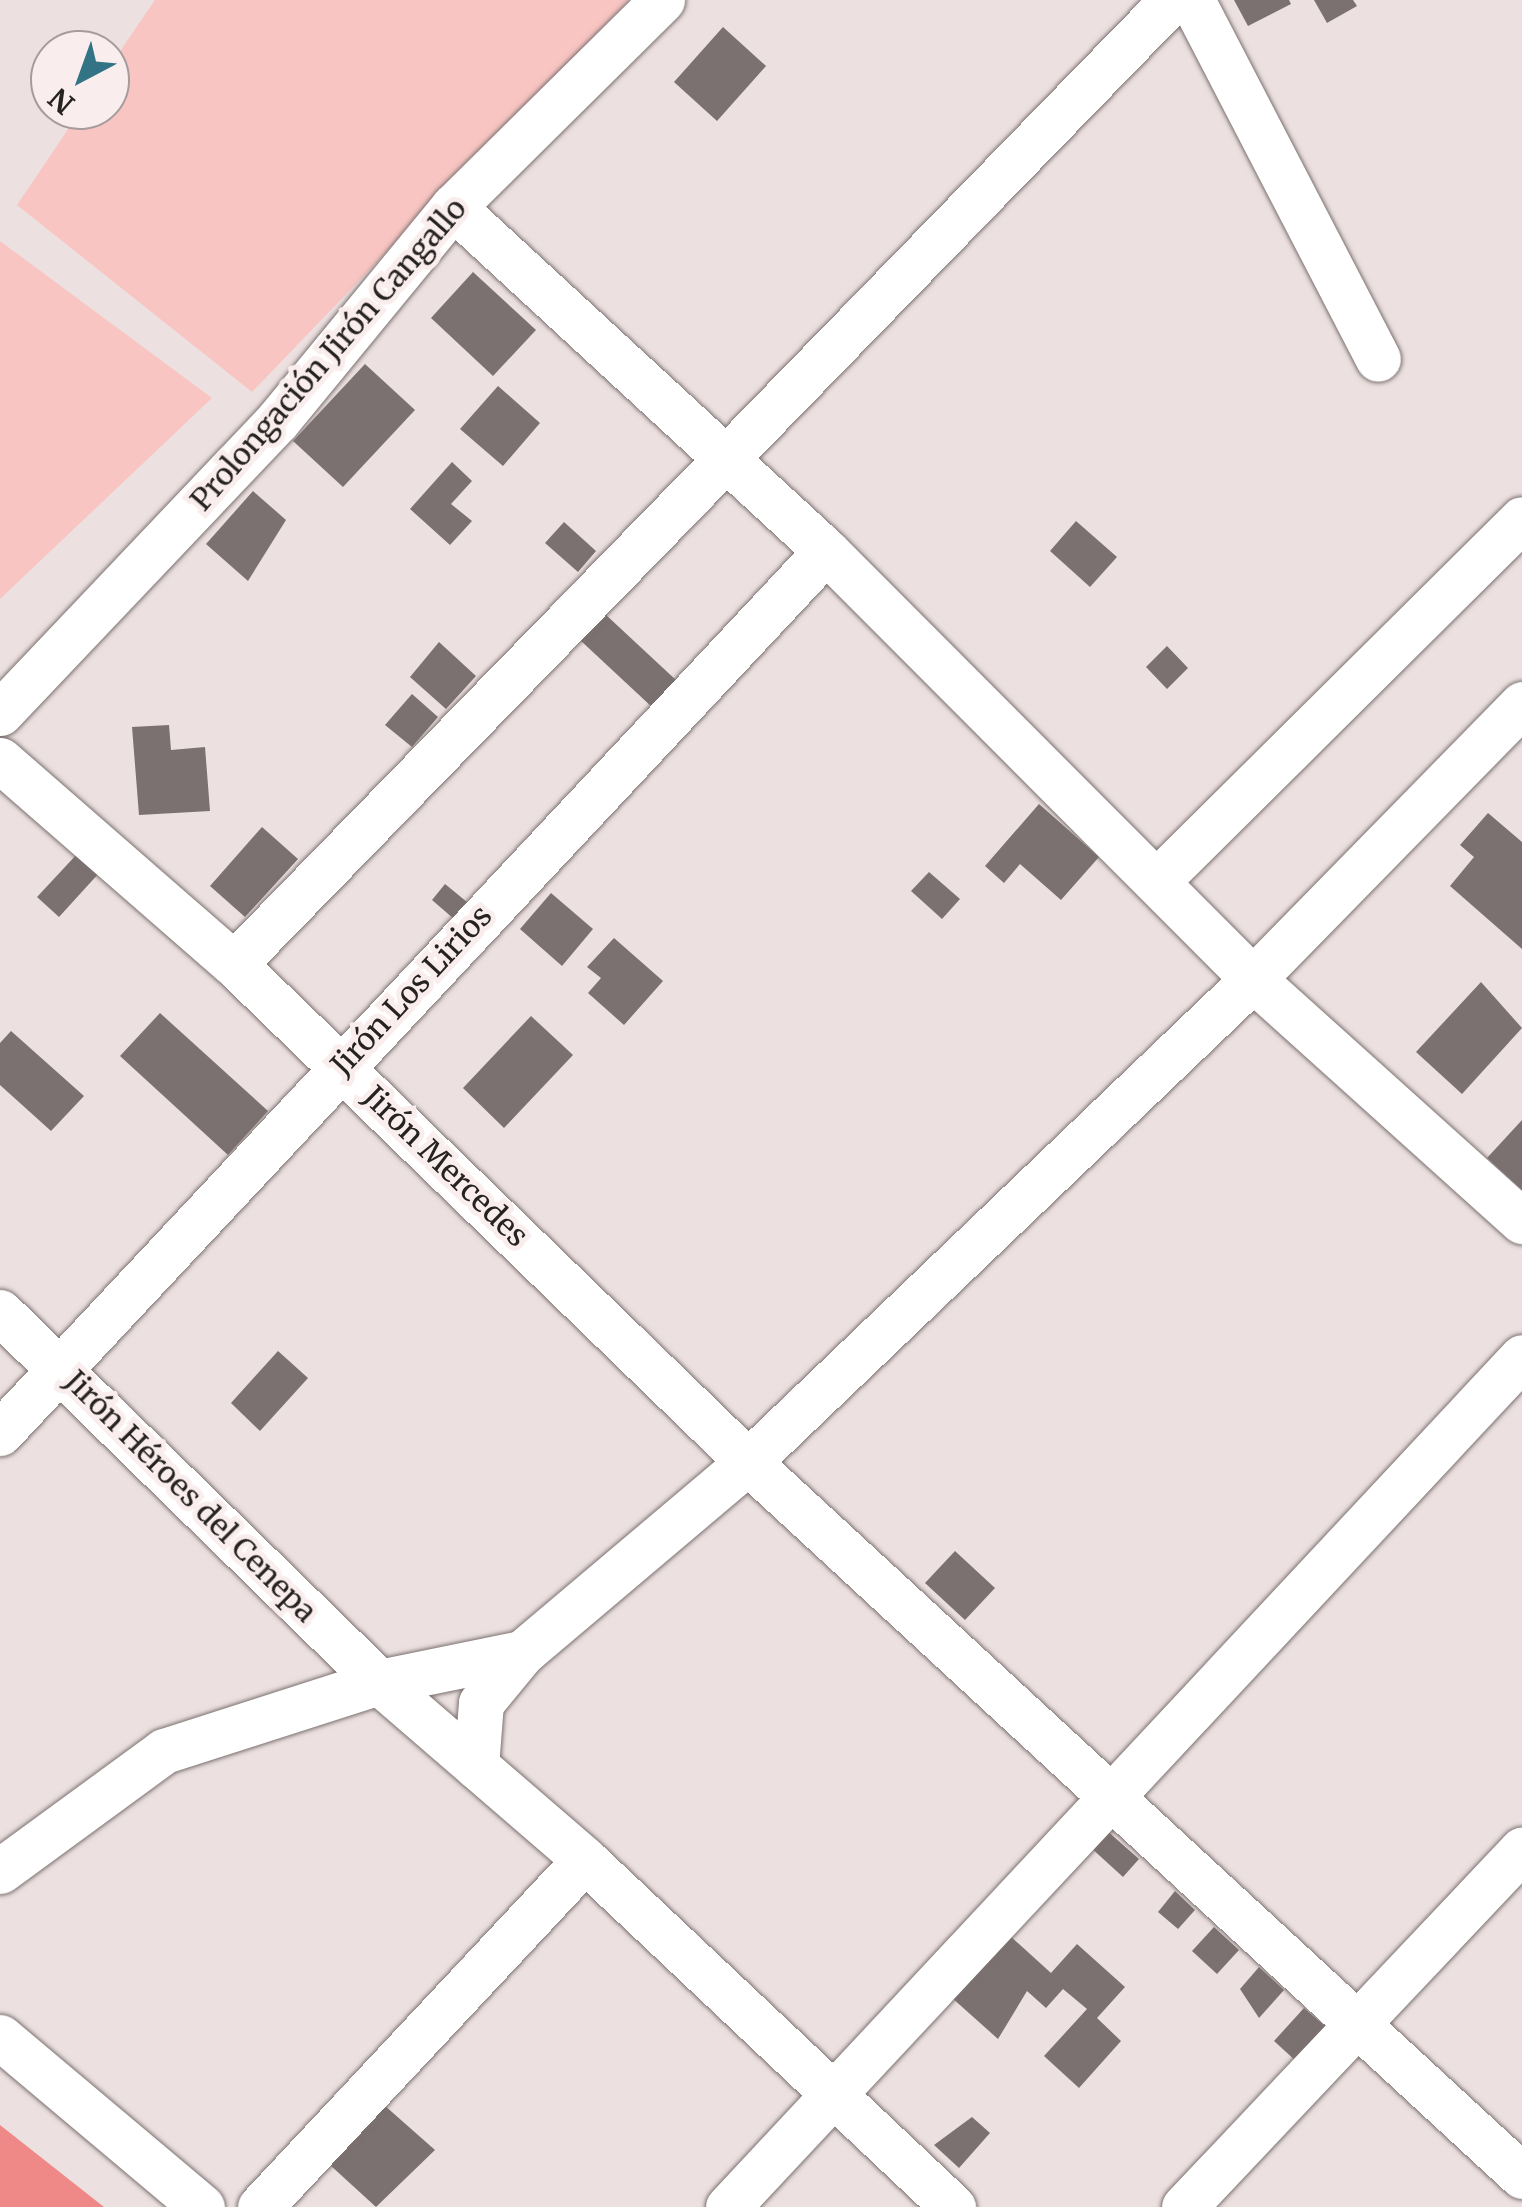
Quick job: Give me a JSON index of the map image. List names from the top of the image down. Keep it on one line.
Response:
{"streets":{"street":["Prolongación Jirón Cangallo","Jirón Los Lirios","Jirón Mercedes","Jirón Héroes del Cenepa"]},"crossings":[["Jirón Los Lirios","Jirón Mercedes"],["Jirón Los Lirios","Jirón Héroes del Cenepa"]],"north":"bottom left"}
